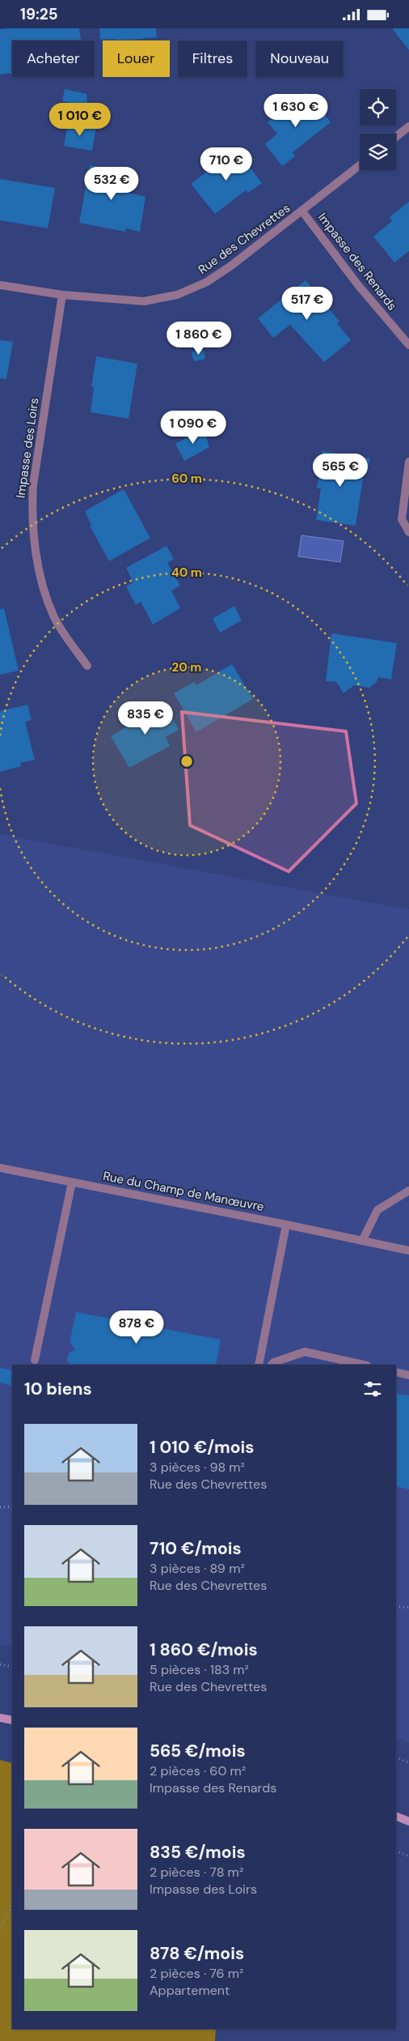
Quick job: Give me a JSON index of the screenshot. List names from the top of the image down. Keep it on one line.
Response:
{"streets":{"street":["Rue des Chevrettes","Impasse des Renards","Impasse des Loirs","Rue du Champ de Manœuvre"]},"crossings":[["Rue des Chevrettes","Impasse des Renards"],["Rue des Chevrettes","Impasse des Loirs"]],"page":{"status":"19:25","chip":["Acheter","Louer","Filtres","Nouveau"],"price":["1 630 €","1 010 €","710 €","532 €","517 €","1 860 €","1 090 €","565 €","835 €","878 €"],"heading":"10 biens","list":[{"name":"1 010 €/mois","note":"3 pièces · 98 m² · Rue des Chevrettes"},{"name":"710 €/mois","note":"3 pièces · 89 m² · Rue des Chevrettes"},{"name":"1 860 €/mois","note":"5 pièces · 183 m² · Rue des Chevrettes"},{"name":"565 €/mois","note":"2 pièces · 60 m² · Impasse des Renards"},{"name":"835 €/mois","note":"2 pièces · 78 m² · Impasse des Loirs"},{"name":"878 €/mois","note":"2 pièces · 76 m² · Appartement"}]},"rings":["60 m","40 m","20 m"]}
